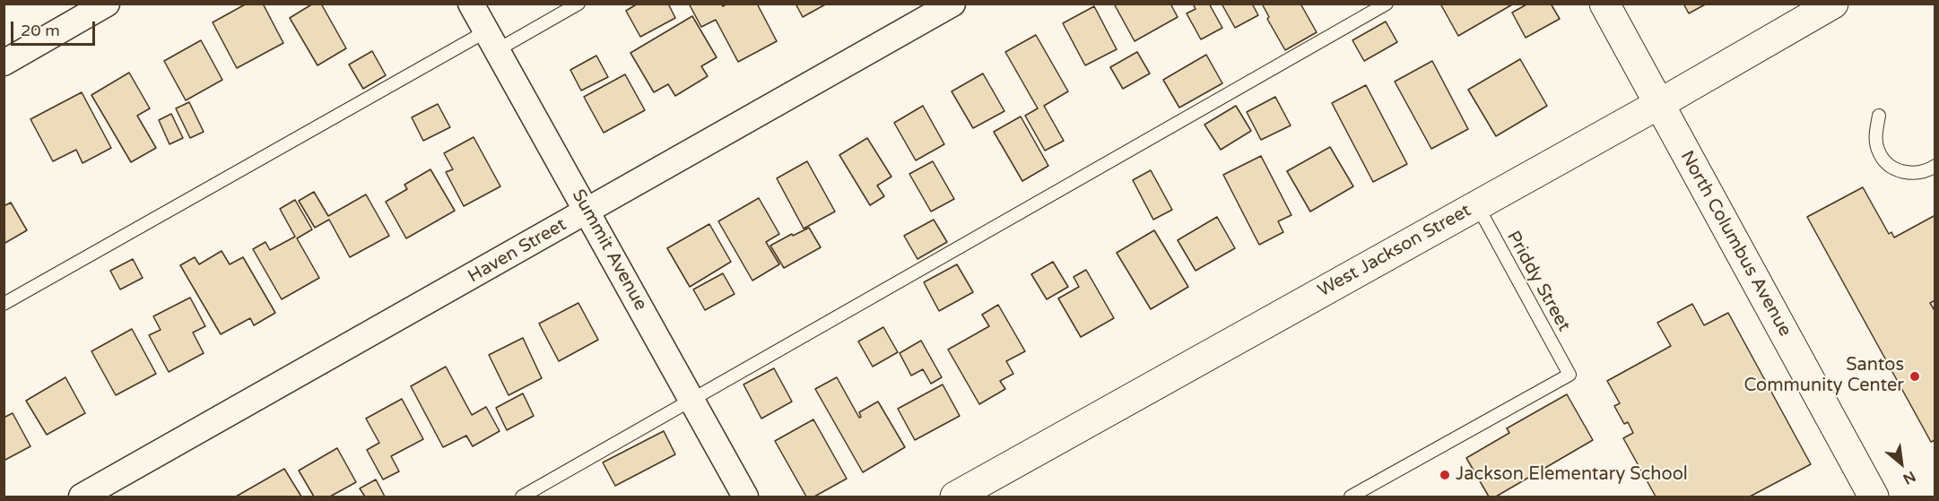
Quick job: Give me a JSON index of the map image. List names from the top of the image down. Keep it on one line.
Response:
{"streets":{"street":["North Columbus Avenue","Summit Avenue","Haven Street","West Jackson Street"],"lane":["Priddy Street"]},"crossings":[["North Columbus Avenue","West Jackson Street"],["Summit Avenue","Haven Street"],["West Jackson Street","Priddy Street"]],"places":["Santos Community Center","Jackson Elementary School"],"scale_bar":"20 m","north":"bottom right"}
